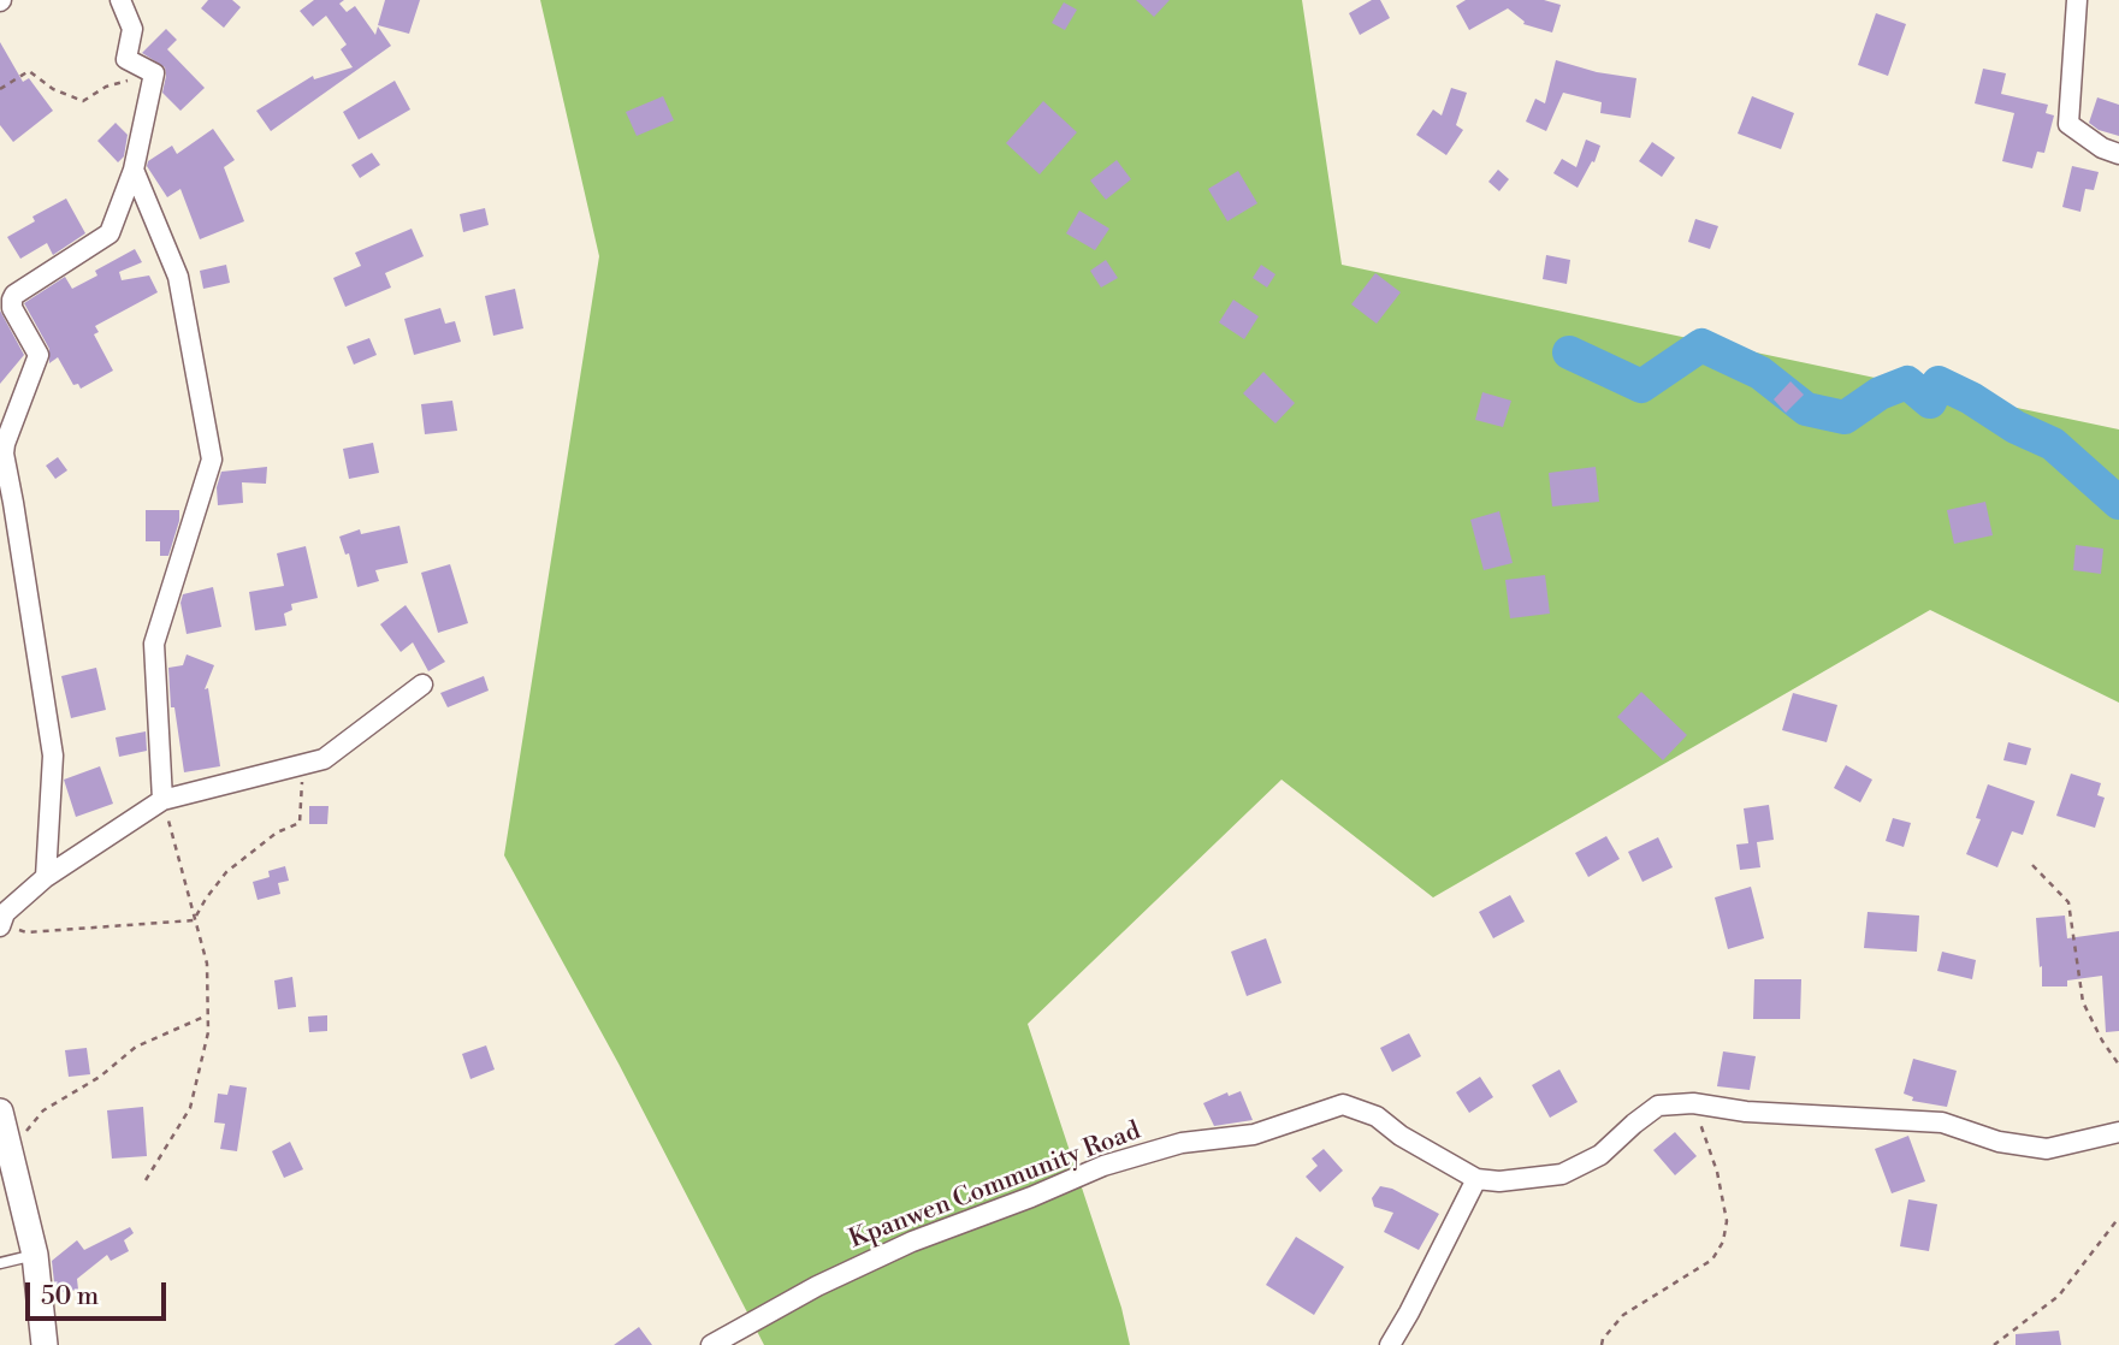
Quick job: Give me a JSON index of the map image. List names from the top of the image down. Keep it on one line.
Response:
{"streets":{"street":["Kpanwen Community Road"]},"scale_bar":"50 m"}
